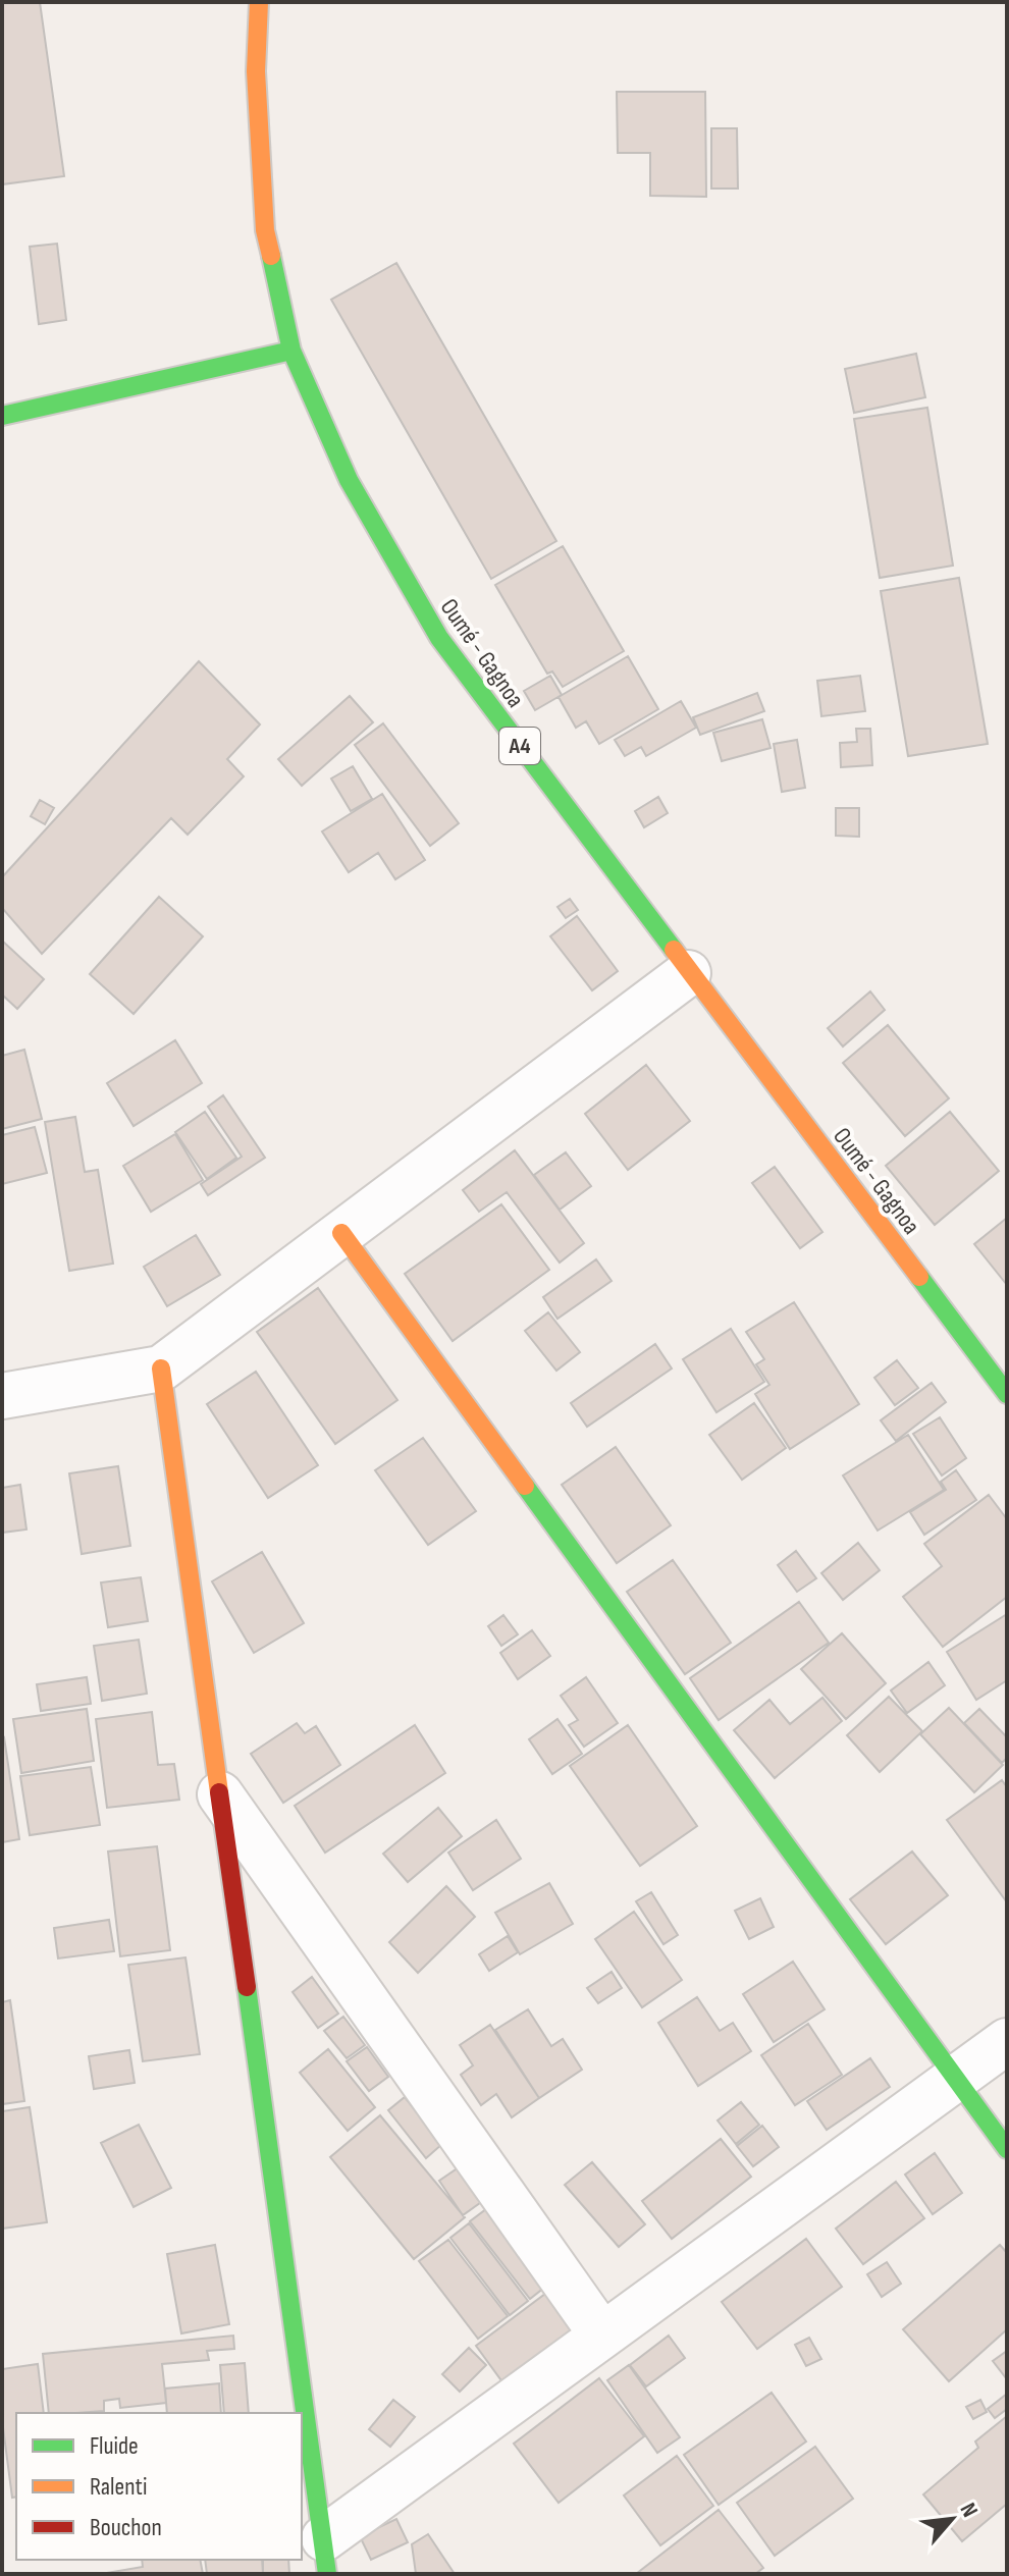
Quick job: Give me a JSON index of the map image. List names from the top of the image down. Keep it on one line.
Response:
{"streets":{"street":["Oumé - Gagnoa","A4"]},"legend":["Fluide","Ralenti","Bouchon"],"north":"top right"}
